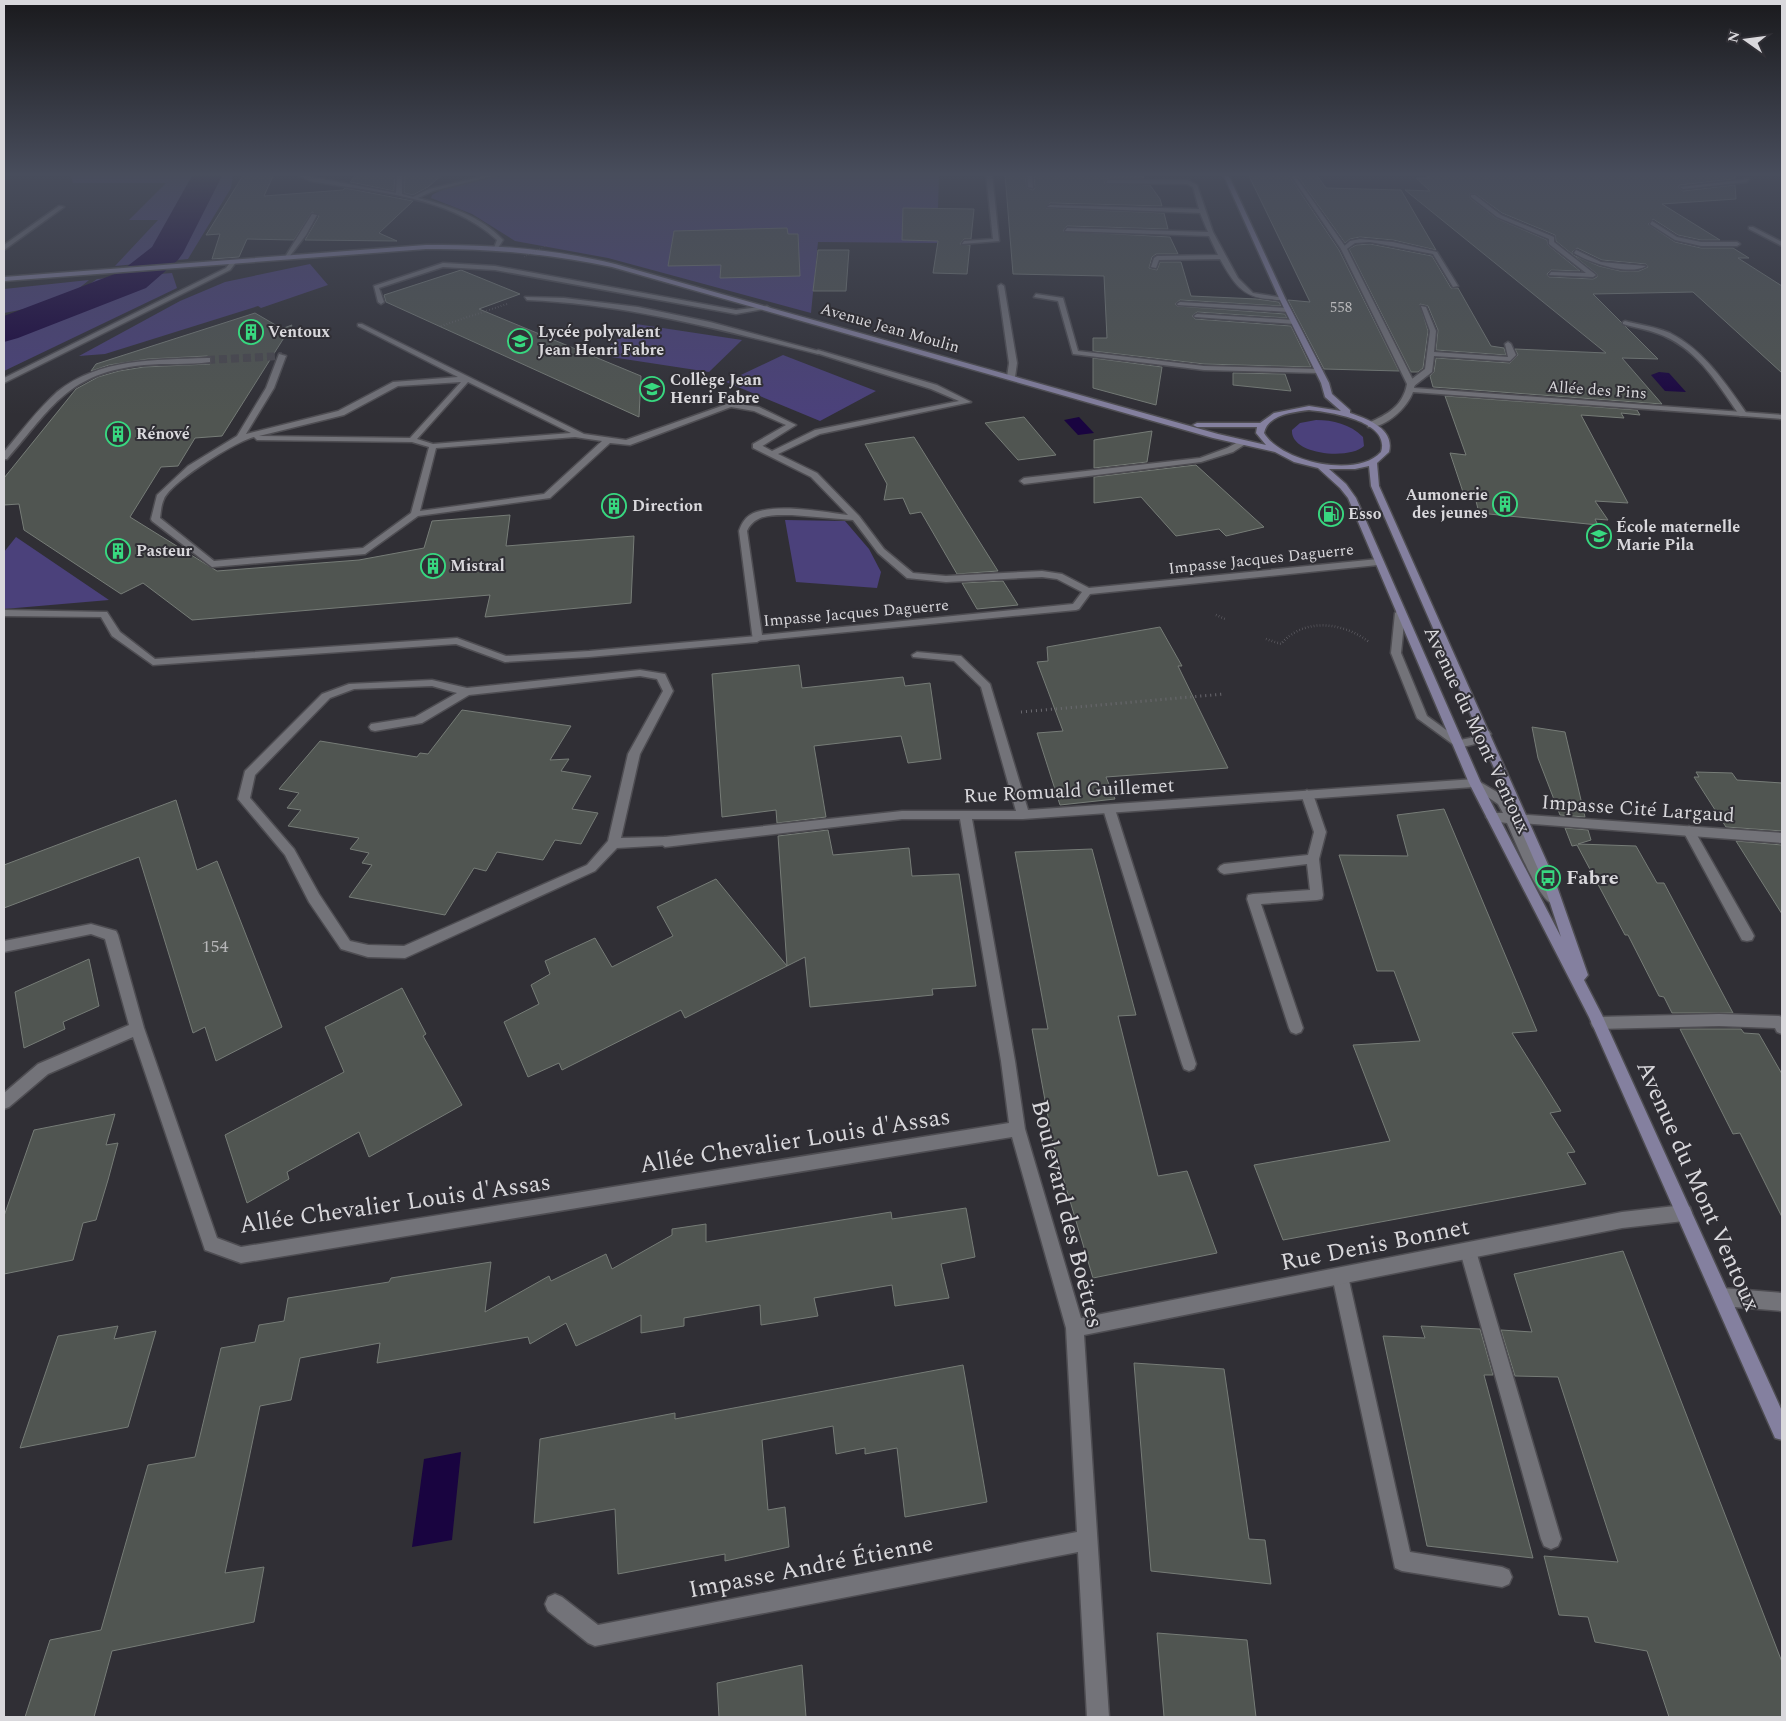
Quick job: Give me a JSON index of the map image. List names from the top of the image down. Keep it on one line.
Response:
{"streets":{"main road":["Avenue Jean Moulin","Avenue du Mont Ventoux"],"street":["Allée des Pins","Impasse Jacques Daguerre","Rue Romuald Guillemet","Impasse Cité Largaud","Allée Chevalier Louis d'Assas","Boulevard des Boëttes","Rue Denis Bonnet","Impasse André Étienne"]},"crossings":[["Impasse Jacques Daguerre","Avenue du Mont Ventoux"],["Avenue du Mont Ventoux","Rue Romuald Guillemet"],["Avenue du Mont Ventoux","Impasse Cité Largaud"],["Avenue du Mont Ventoux","Rue Denis Bonnet"],["Rue Romuald Guillemet","Boulevard des Boëttes"],["Allée Chevalier Louis d'Assas","Boulevard des Boëttes"],["Boulevard des Boëttes","Rue Denis Bonnet"],["Boulevard des Boëttes","Impasse André Étienne"]],"places":{"building":["Ventoux","Rénové","Aumonerie des jeunes","Direction","Pasteur","Mistral"],"school or university":["Lycée polyvalent Jean Henri Fabre","Collège Jean Henri Fabre","École maternelle Marie Pila"],"fuel station":["Esso"],"bus stop":["Fabre"]},"house_numbers":["558","154"],"north":"left"}
